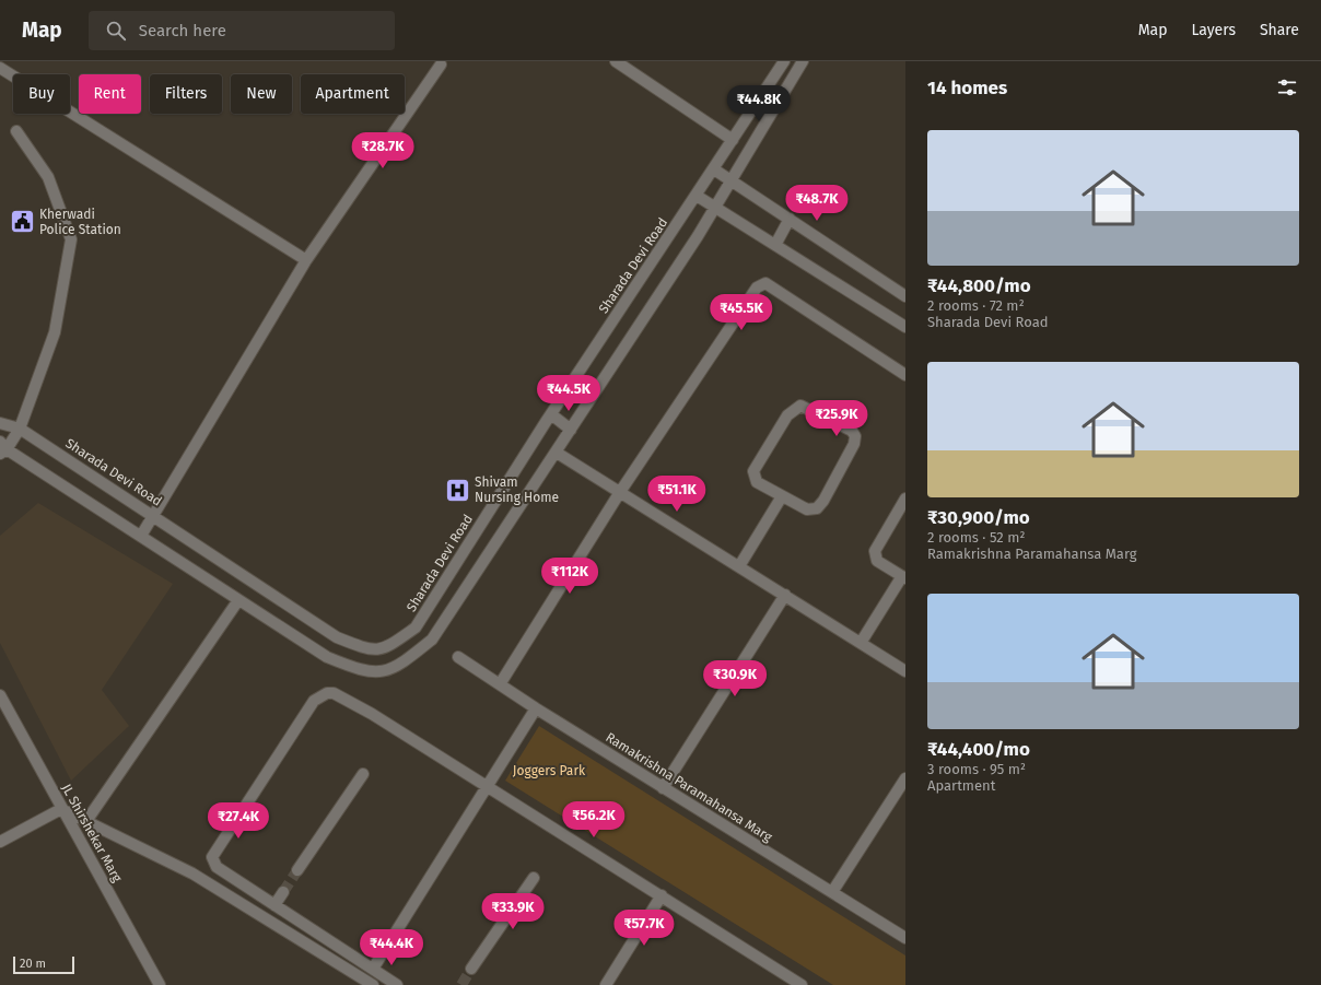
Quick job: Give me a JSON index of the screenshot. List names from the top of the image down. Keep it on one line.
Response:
{"streets":{"street":["Sharada Devi Road","Ramakrishna Paramahansa Marg","JL Shirshekar Marg"]},"parks":["Joggers Park"],"places":{"public building":["Kherwadi Police Station"],"hospital":["Shivam Nursing Home"]},"scale_bar":"20 m","page":{"header":"Map","search":"Search here","nav":["Map","Layers","Share"],"heading":"14 homes","chip":["Buy","Rent","Filters","New","Apartment"],"price":["₹44.8K","₹28.7K","₹48.7K","₹45.5K","₹44.5K","₹25.9K","₹51.1K","₹112K","₹30.9K","₹56.2K","₹27.4K","₹33.9K","₹57.7K","₹44.4K"],"list":[{"name":"₹44,800/mo","note":"2 rooms · 72 m² · Sharada Devi Road"},{"name":"₹30,900/mo","note":"2 rooms · 52 m² · Ramakrishna Paramahansa Marg"},{"name":"₹44,400/mo","note":"3 rooms · 95 m² · Apartment"}],"scale":"20 m"}}
